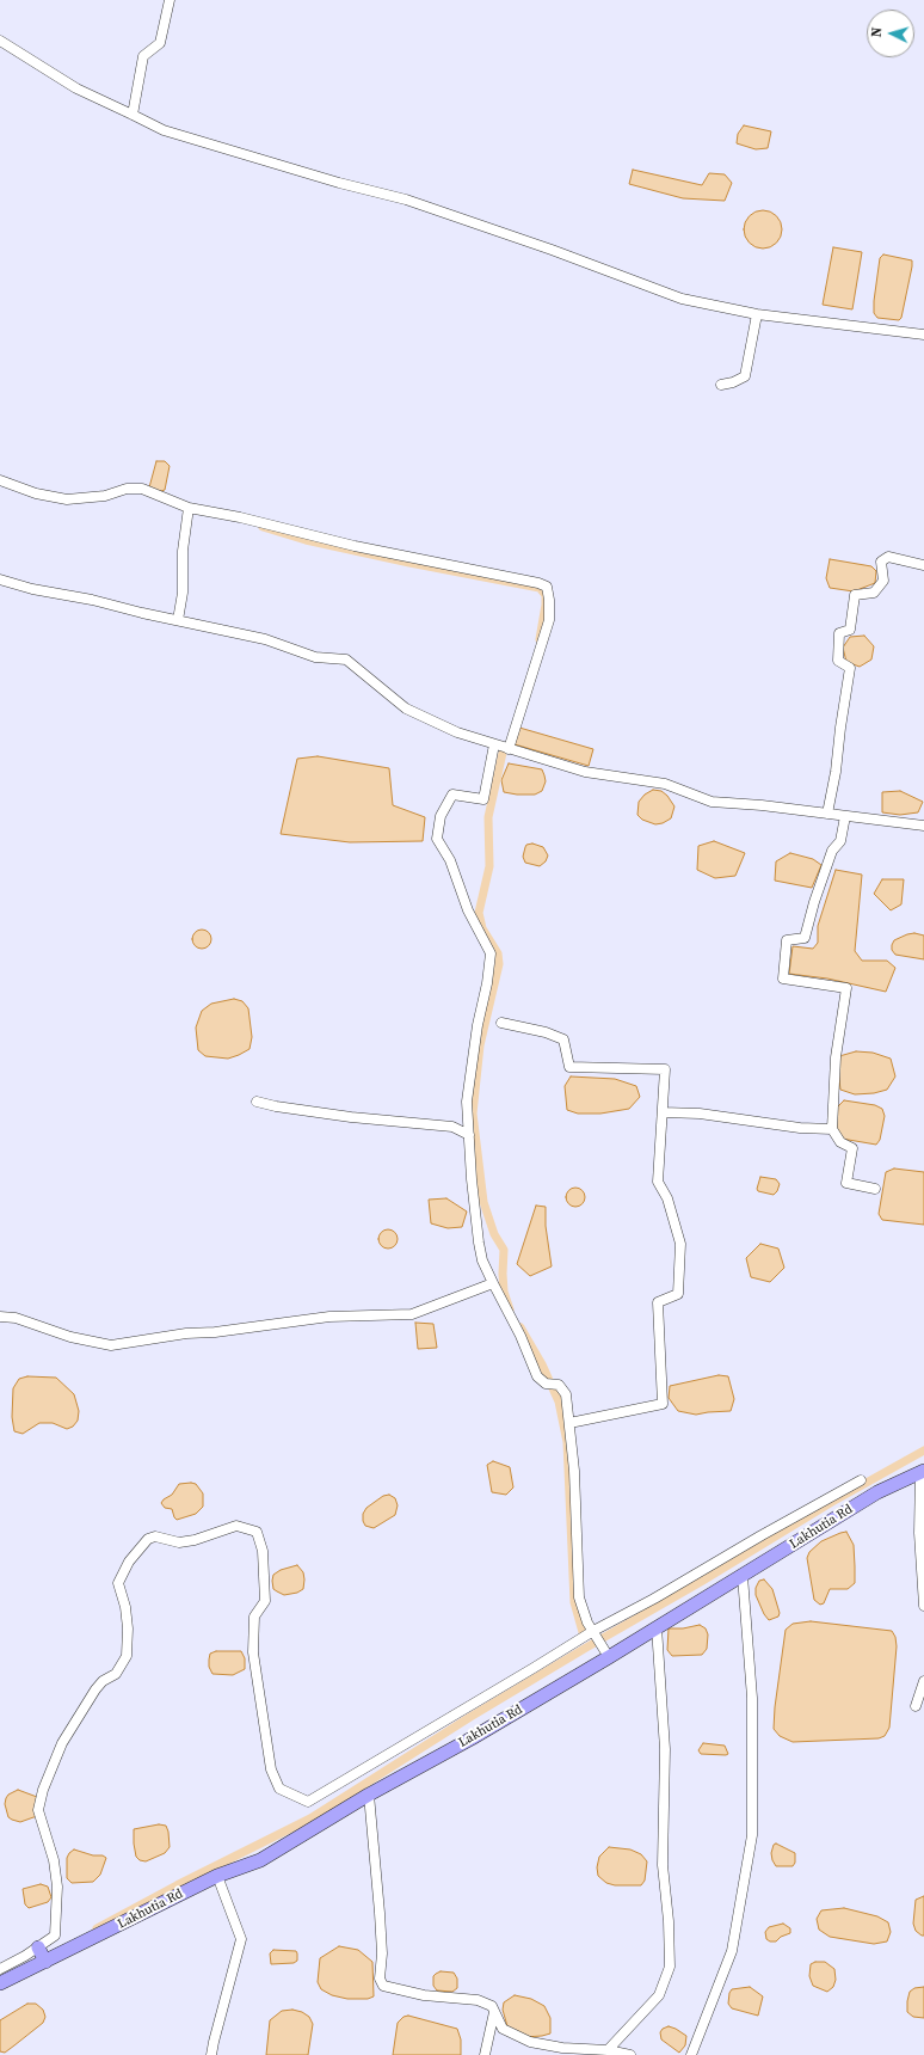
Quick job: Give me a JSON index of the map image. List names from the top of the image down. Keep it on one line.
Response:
{"streets":{"street":["Lakhutia Rd"]},"north":"left"}
